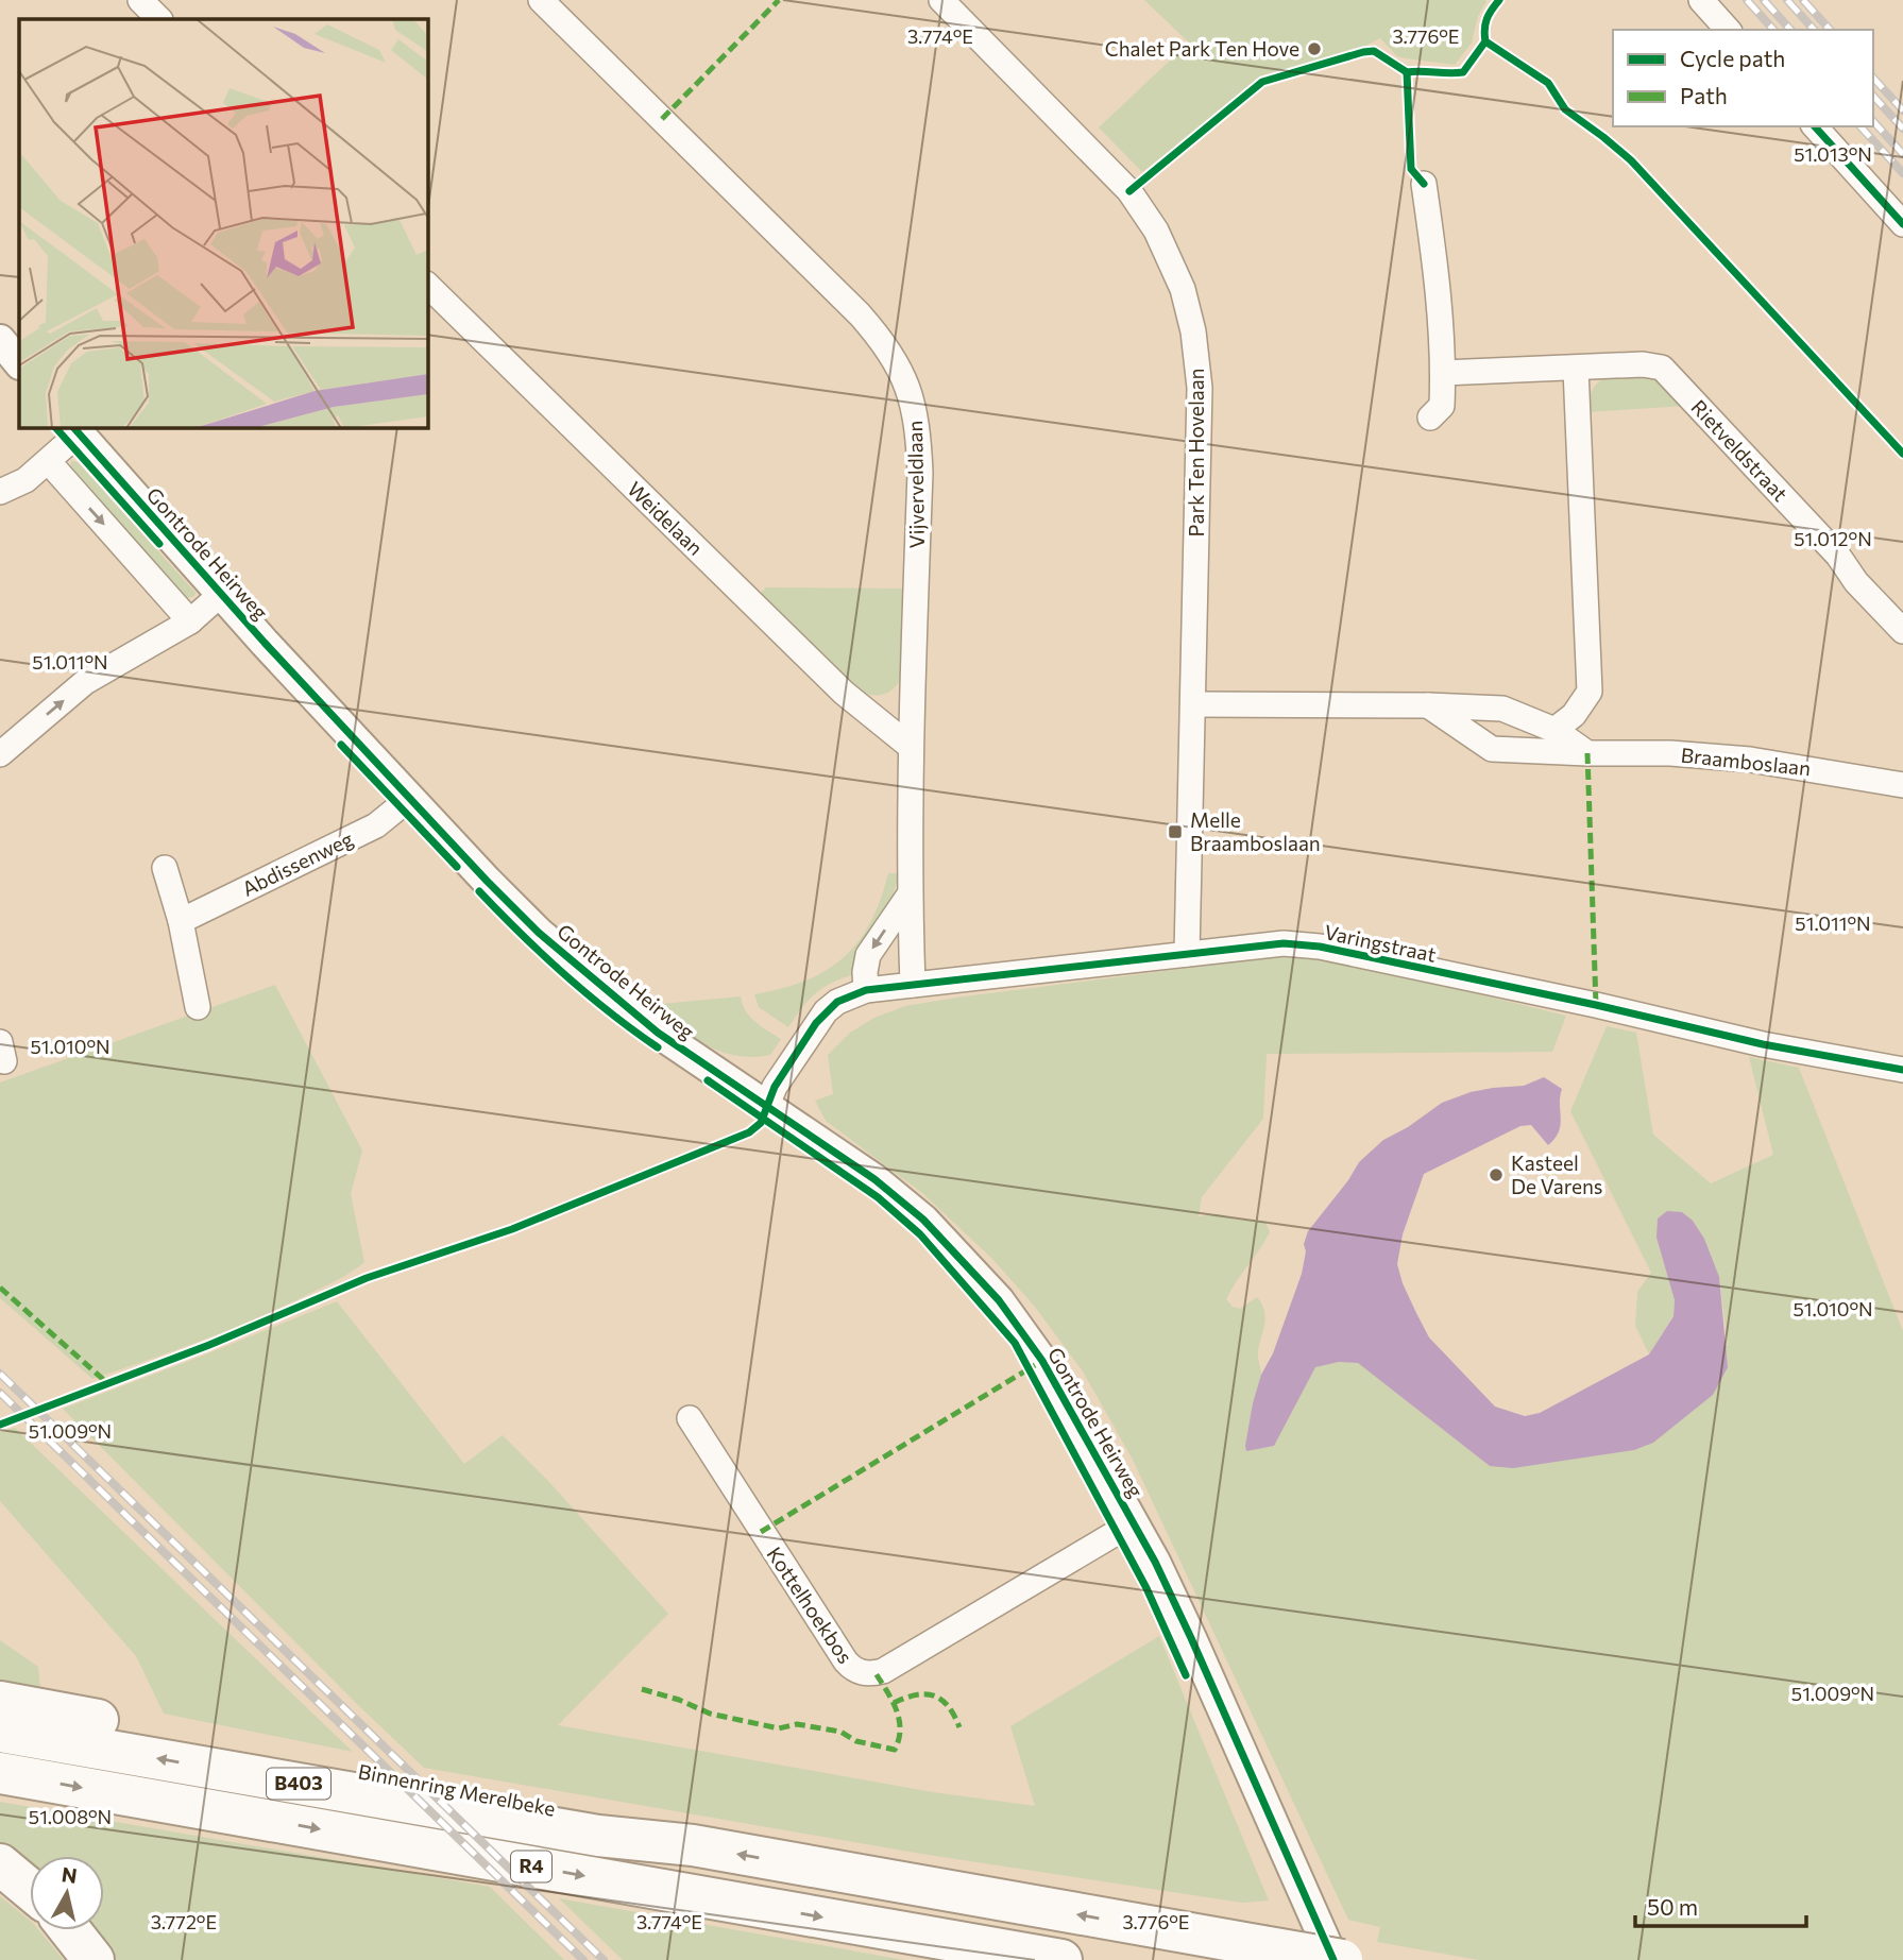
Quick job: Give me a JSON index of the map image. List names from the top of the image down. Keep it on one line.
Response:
{"streets":{"highway":["B403","Binnenring Merelbeke","R4"],"street":["Rietveldstraat","Park Ten Hovelaan","Vijverveldlaan","Weidelaan","Gontrode Heirweg","Braamboslaan","Abdissenweg","Varingstraat","Kottelhoekbos"]},"crossings":[["Park Ten Hovelaan","Varingstraat"],["Vijverveldlaan","Weidelaan"],["Vijverveldlaan","Varingstraat"],["Gontrode Heirweg","Abdissenweg"],["Gontrode Heirweg","Varingstraat"],["Gontrode Heirweg","Kottelhoekbos"],["B403","Binnenring Merelbeke"]],"places":{"other":["Chalet Park Ten Hove","Kasteel De Varens"],"transit":["Melle Braamboslaan"]},"legend":["Cycle path","Path"],"scale_bar":"50 m","north":"top","coordinates":["3.774°E","3.776°E","51.013°N","51.012°N","51.011°N","51.010°N","51.009°N","51.008°N","3.772°E"]}
